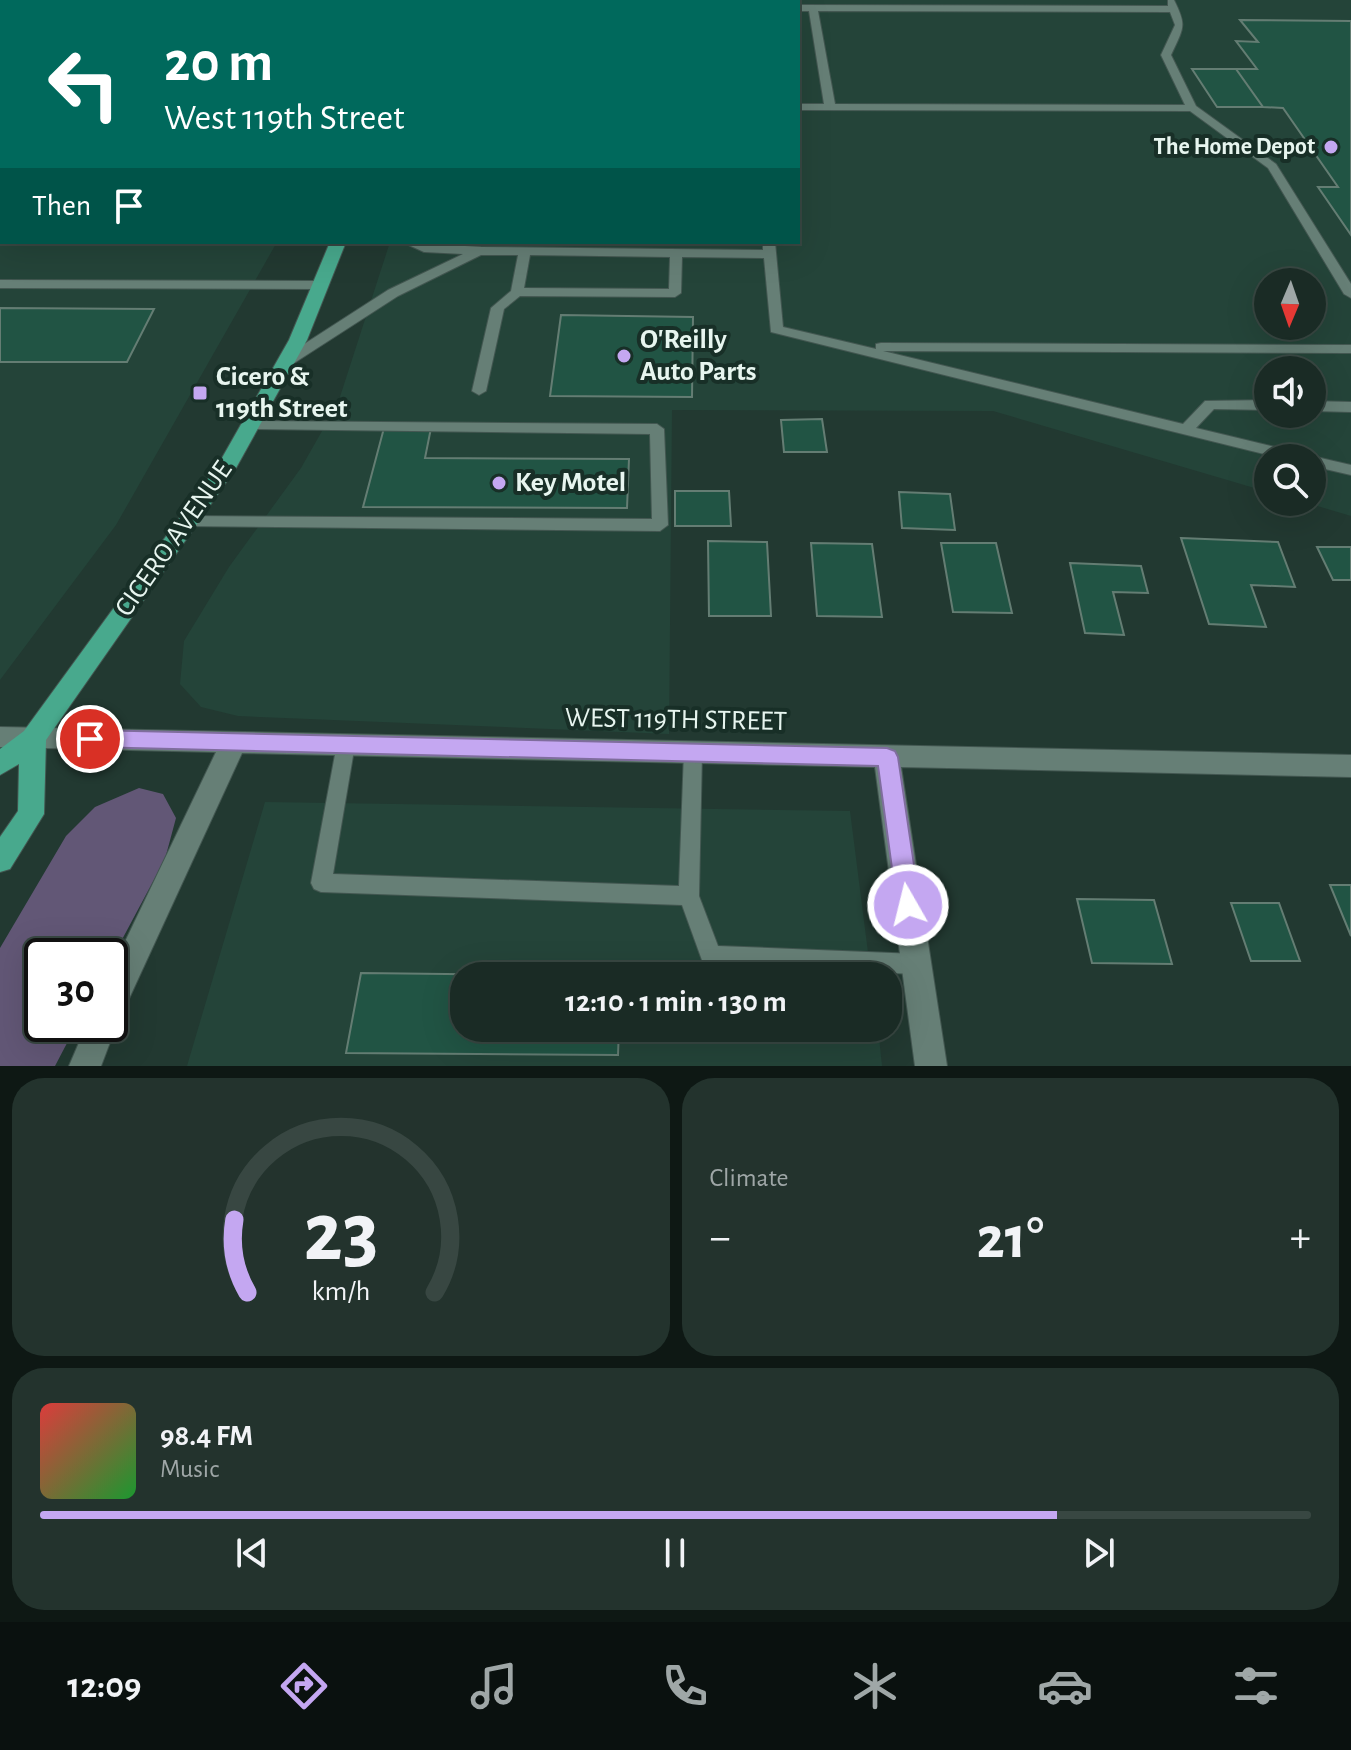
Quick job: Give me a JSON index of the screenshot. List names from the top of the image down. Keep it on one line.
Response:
{"streets":{"main road":["CICERO AVENUE"],"street":["WEST 119TH STREET"]},"crossings":[["CICERO AVENUE","WEST 119TH STREET"]],"places":{"other":["The Home Depot","O'Reilly Auto Parts","Key Motel"],"transit":["Cicero & 119th Street"]},"north":"bottom","page":{"turn":["20 m","West 119th Street"],"then":"Then","limit":"30","trip":"12:10 · 1 min · 130 m","tile":"Climate","heat":["−","21°","+"],"song":["98.4 FM","Music"],"tabs":"12:09","gauge":["23","km/h"]}}
